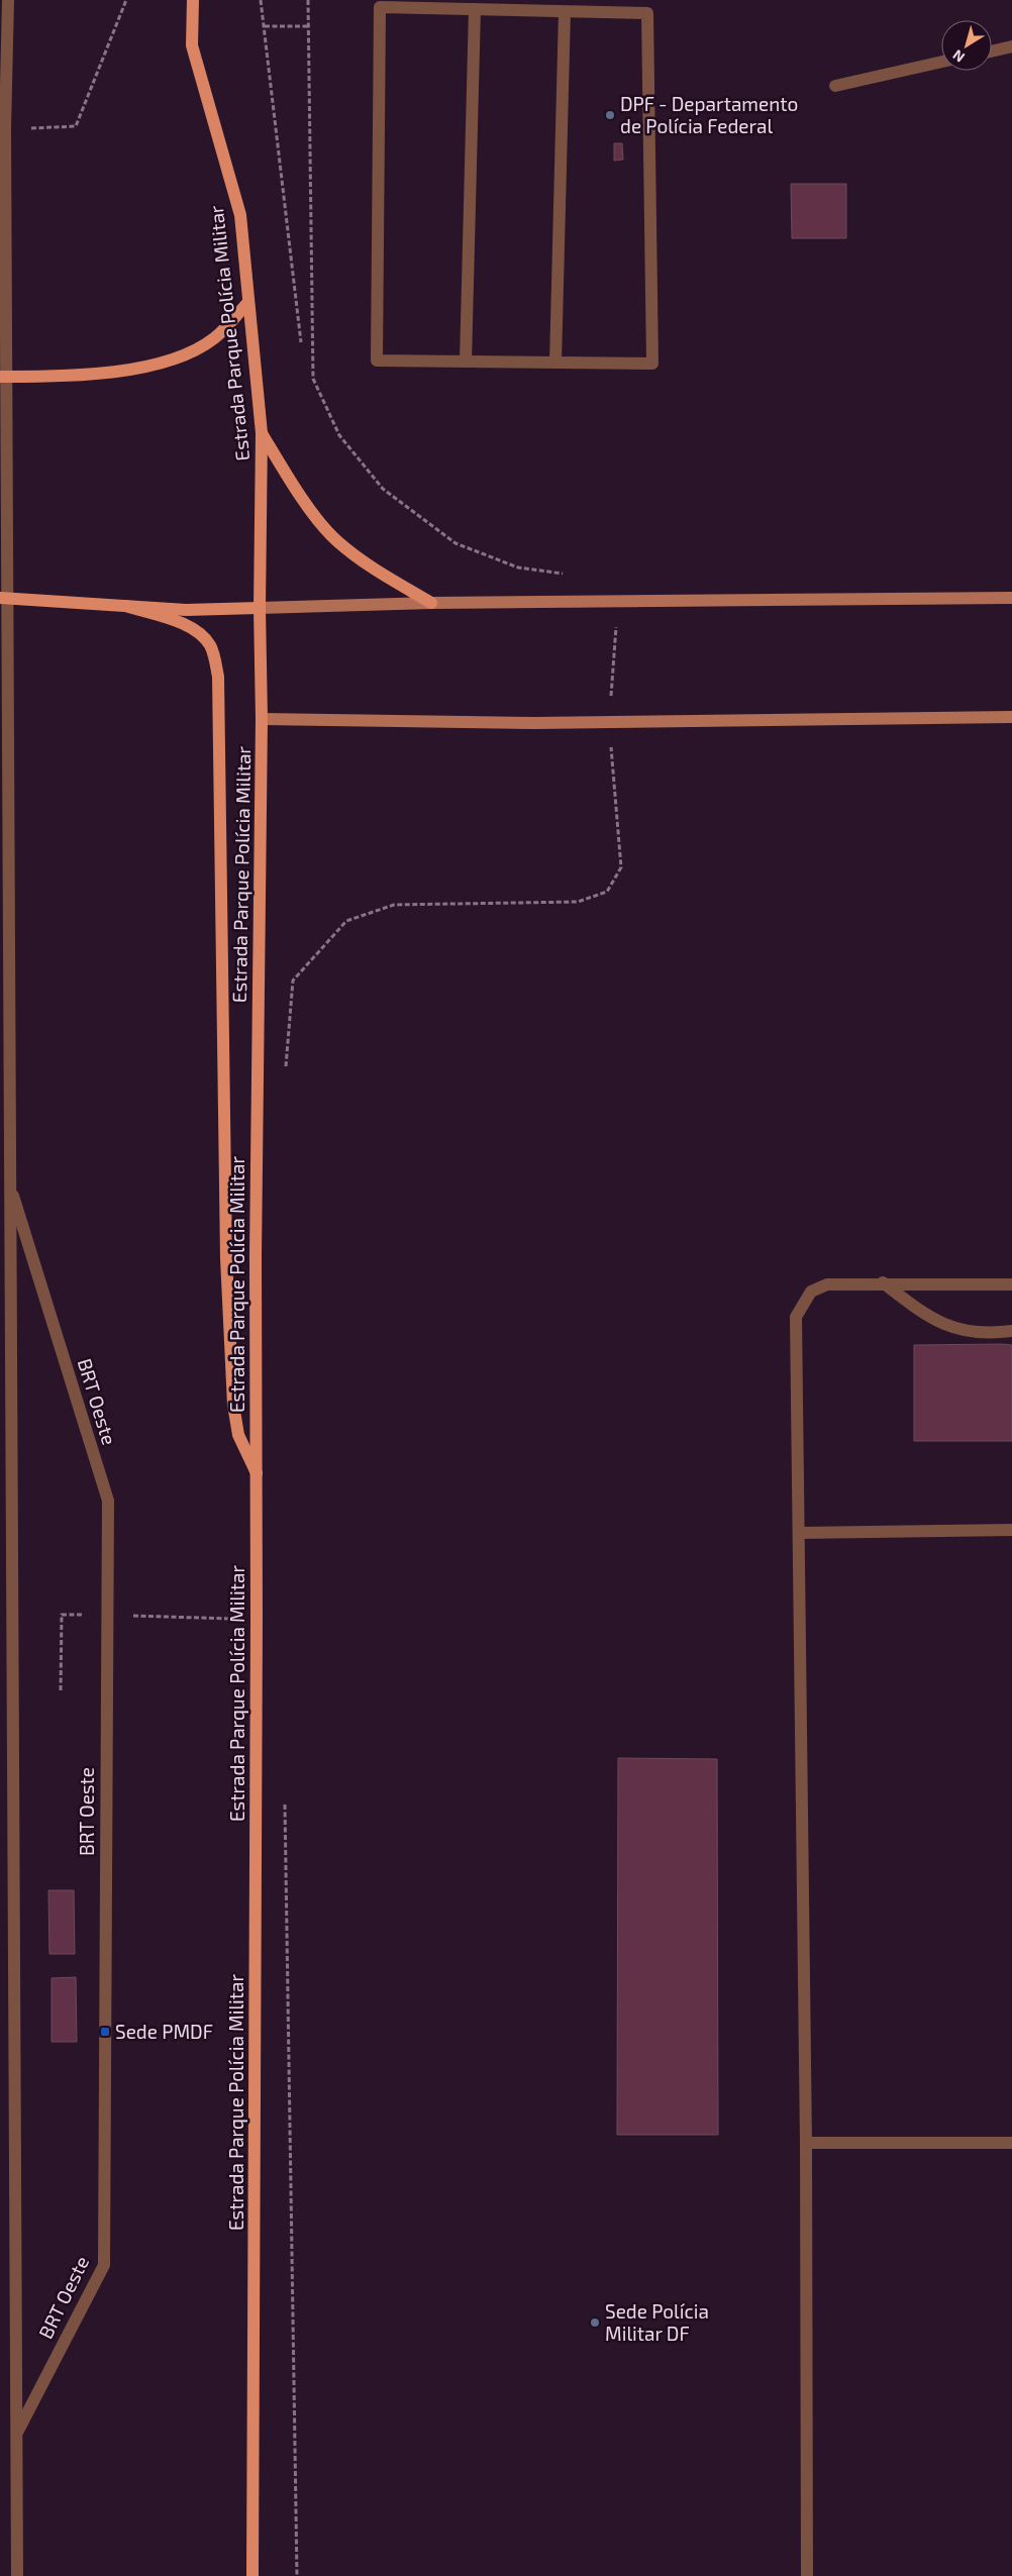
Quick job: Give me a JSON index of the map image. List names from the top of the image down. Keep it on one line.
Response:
{"streets":{"main road":["Estrada Parque Polícia Militar"],"lane":["BRT Oeste"]},"places":{"other":["DPF - Departamento de Polícia Federal","Sede Polícia Militar DF"],"transit":["Sede PMDF"]},"north":"bottom left"}
